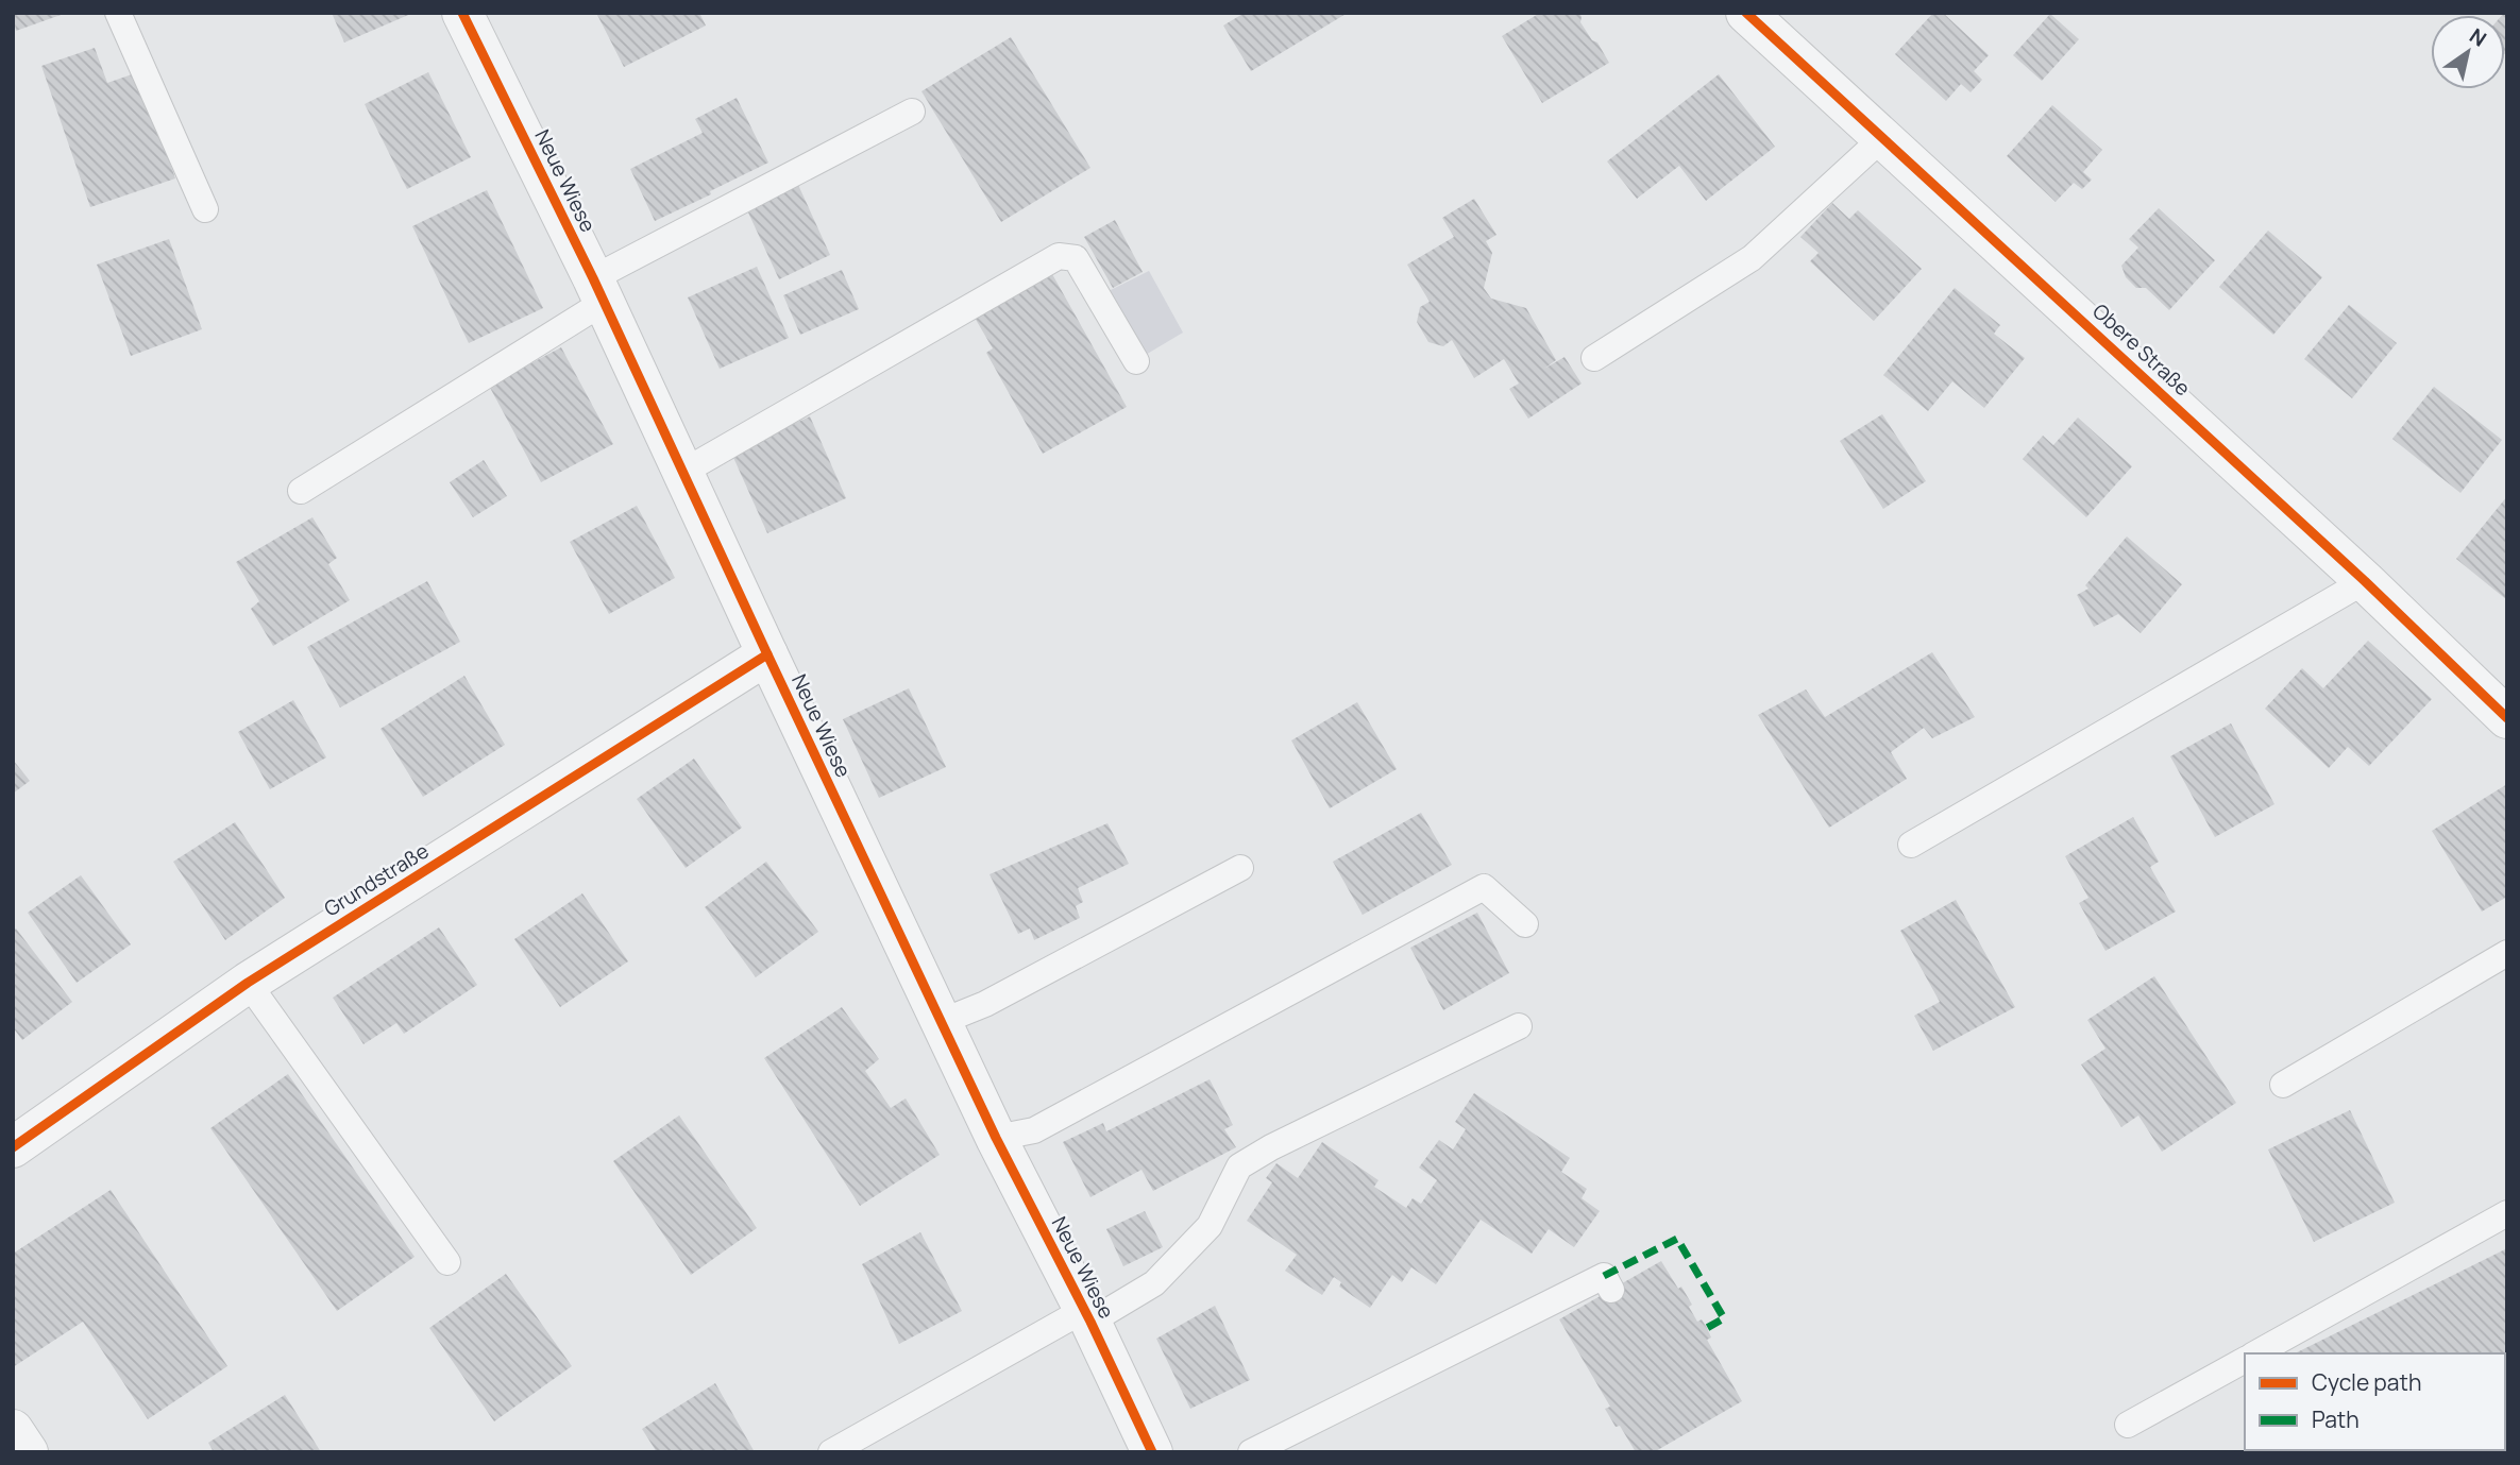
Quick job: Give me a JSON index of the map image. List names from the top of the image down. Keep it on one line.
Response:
{"streets":{"street":["Neue Wiese","Obere Straße","Grundstraße"]},"crossings":[["Neue Wiese","Grundstraße"]],"legend":["Cycle path","Path"],"north":"top right"}
